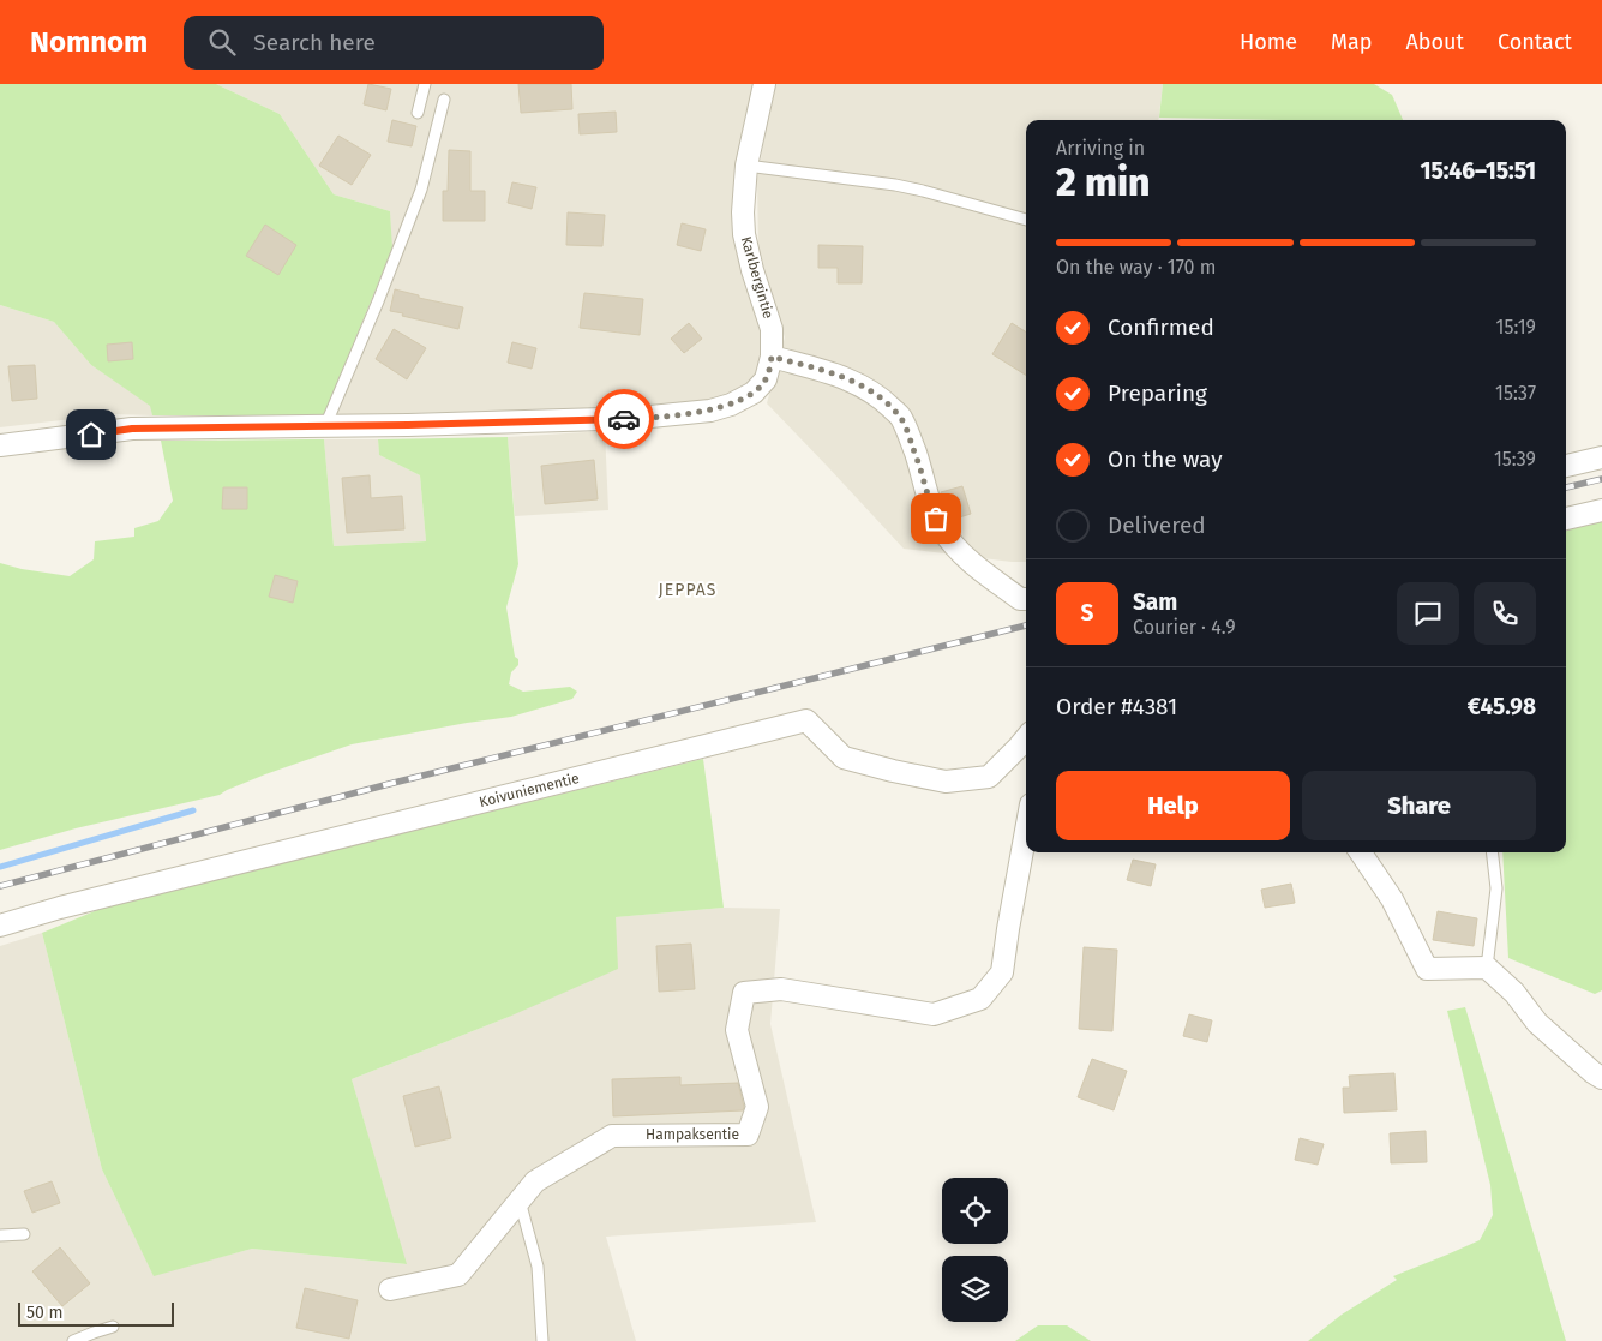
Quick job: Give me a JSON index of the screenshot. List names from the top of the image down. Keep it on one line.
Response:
{"streets":{"street":["Karlbergintie","Koivuniementie","Hampaksentie"]},"districts":["JEPPAS"],"scale_bar":"50 m","page":{"header":"Nomnom","search":"Search here","nav":["Home","Map","About","Contact"],"heading":["2 min","Arriving in","15:46–15:51"],"panel":["Sam","Courier · 4.9","Order #4381","€45.98"],"bar":"On the way · 170 m","list":[["Confirmed","15:19"],["Preparing","15:37"],["On the way","15:39"],"Delivered"],"round":"S","buttons":["Help","Share"],"scale":"50 m"}}
